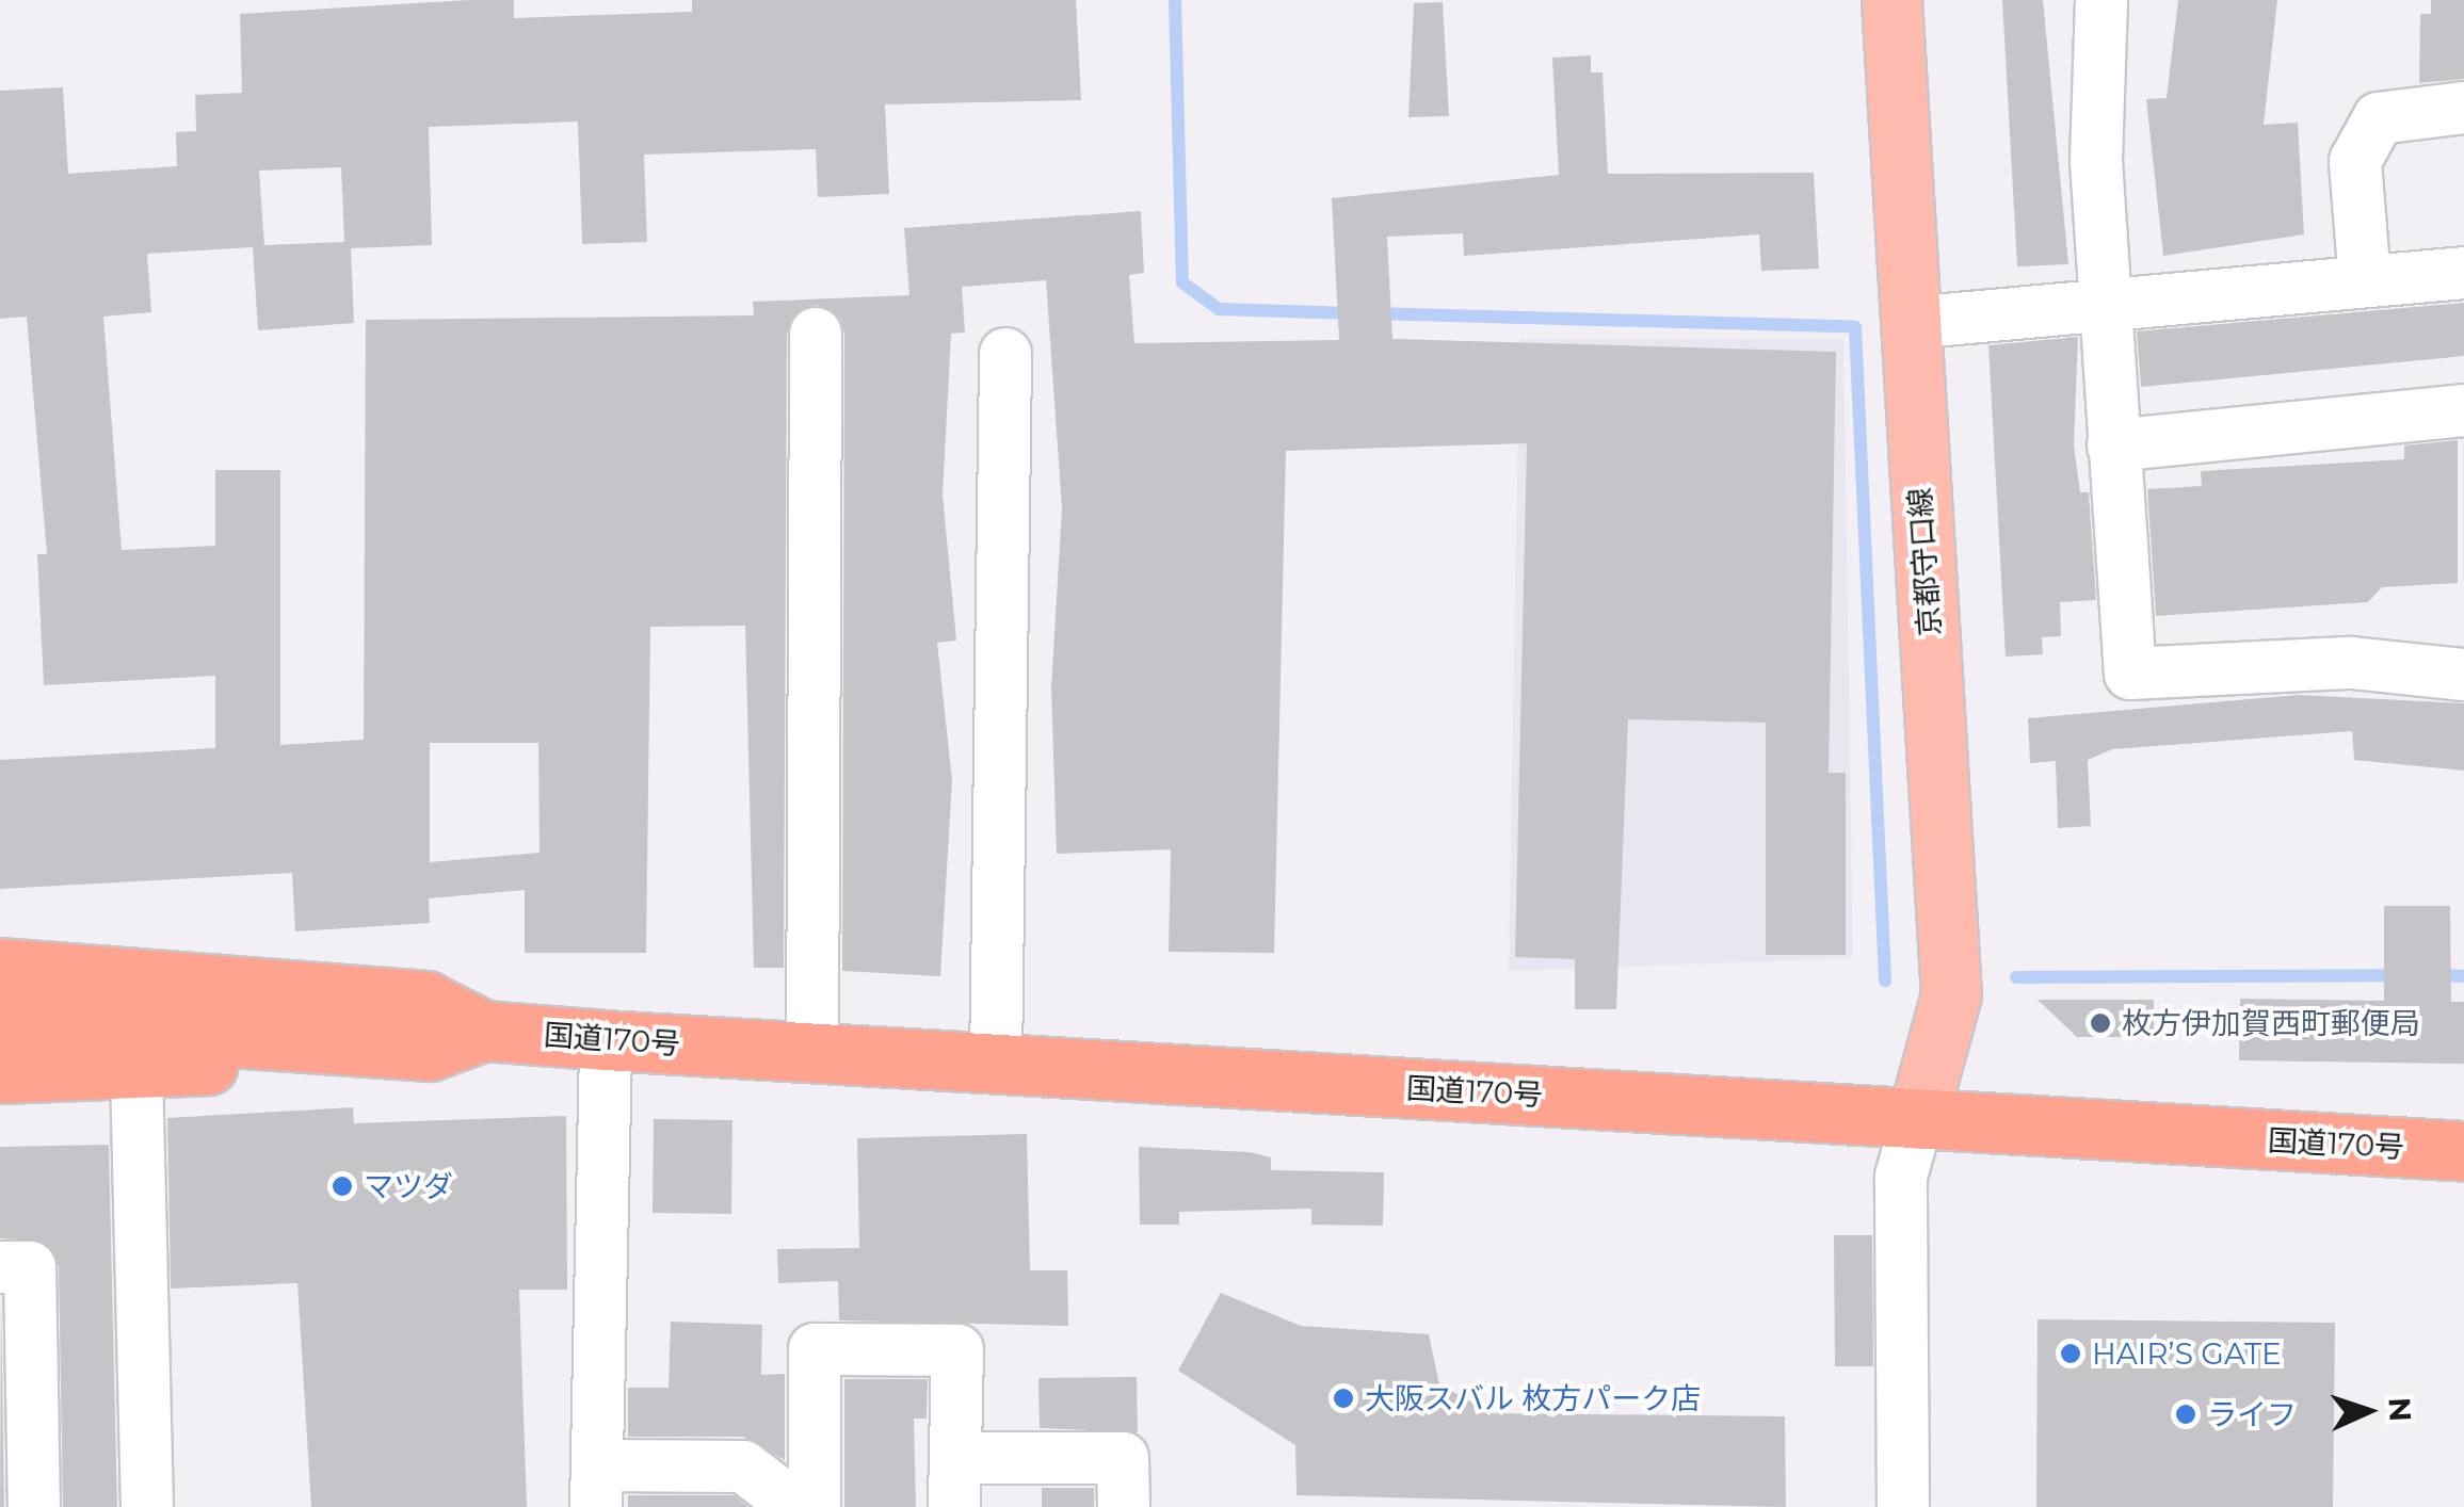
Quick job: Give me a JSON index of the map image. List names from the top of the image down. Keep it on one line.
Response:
{"streets":{"highway":["国道170号"],"main road":["京都守口線"]},"crossings":[["京都守口線","国道170号"]],"places":["枚方伊加賀西町郵便局","マツダ","HAIR’S GATE","大阪スバル 枚方パーク店","ライフ"],"north":"right"}
